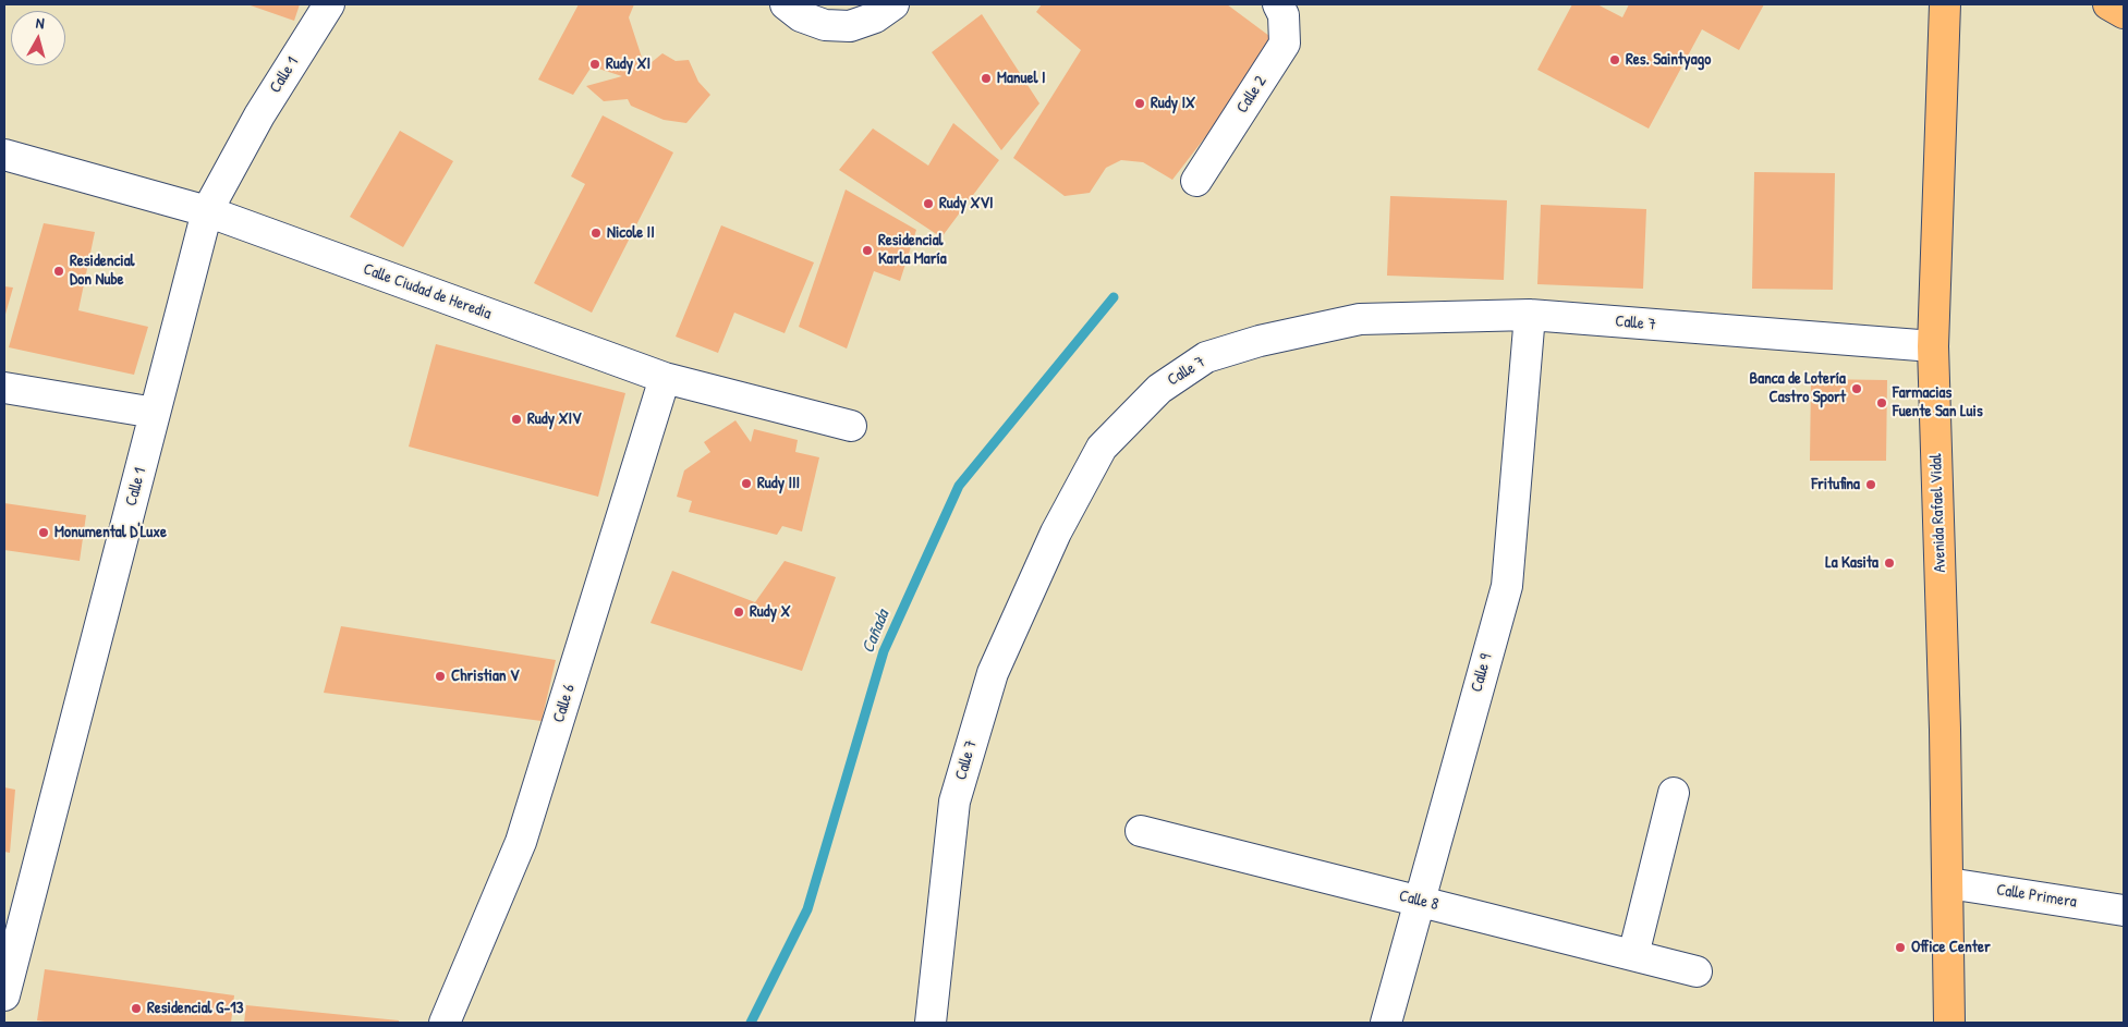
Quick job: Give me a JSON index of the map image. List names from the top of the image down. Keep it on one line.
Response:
{"streets":{"main road":["Avenida Rafael Vidal"],"street":["Calle 1","Calle 2","Calle Ciudad de Heredia","Calle 7","Calle 9","Calle 6","Calle Primera","Calle 8"]},"crossings":[["Calle 1","Calle Ciudad de Heredia"],["Calle Ciudad de Heredia","Calle 6"],["Calle 7","Avenida Rafael Vidal"],["Calle 7","Calle 9"],["Avenida Rafael Vidal","Calle Primera"],["Calle 9","Calle 8"]],"water":["Cañada"],"places":["Res. Saintyago","Rudy XI","Manuel I","Rudy IX","Rudy XVI","Nicole II","Residencial Karla María","Residencial Don Nube","Banca de Lotería Castro Sport","Farmacias Fuente San Luis","Rudy XIV","Rudy III","Fritufina","Monumental D'Luxe","La Kasita","Rudy X","Christian V","Office Center","Residencial G-13"],"north":"top"}
